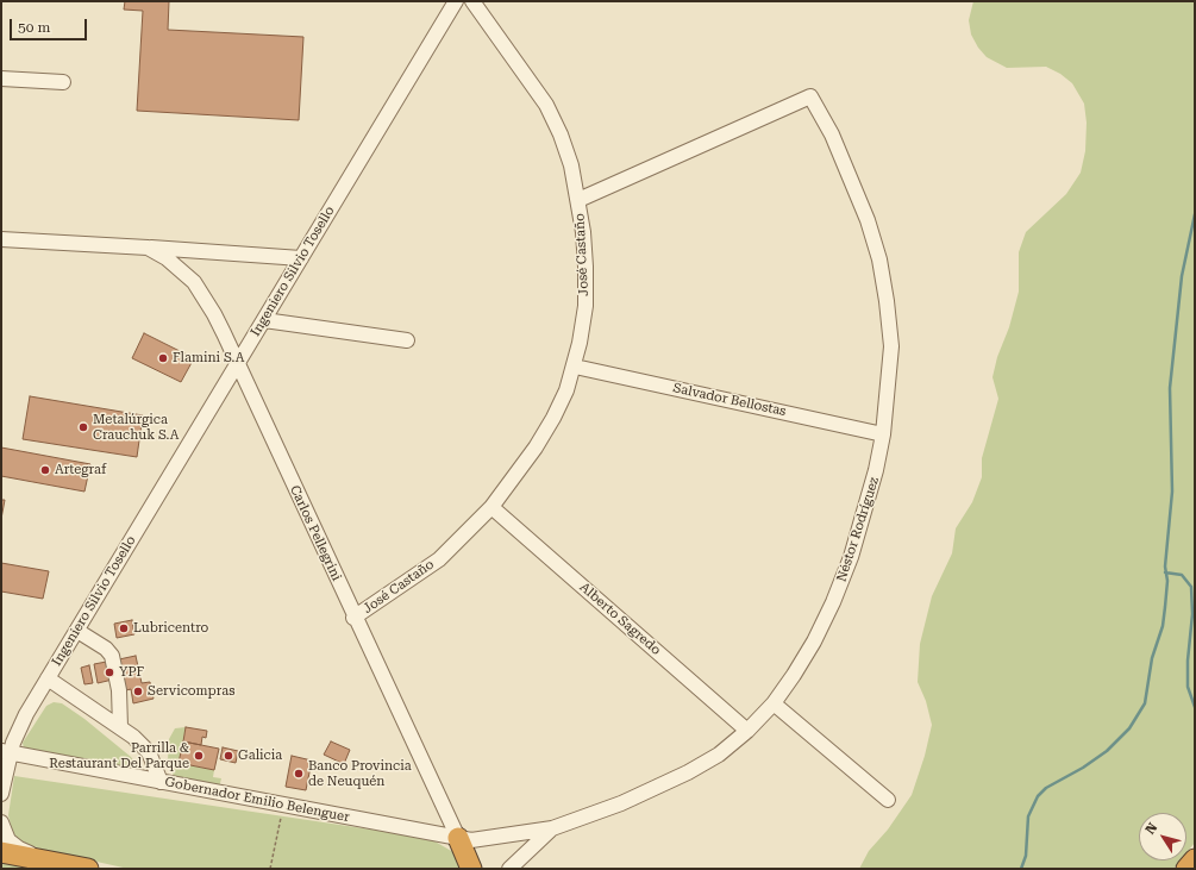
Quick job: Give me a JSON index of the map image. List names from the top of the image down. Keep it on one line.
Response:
{"streets":{"street":["José Castaño","Ingeniero Silvio Tosello","Salvador Bellostas","Néstor Rodríguez","Carlos Pellegrini","Alberto Sagredo","Gobernador Emilio Belenguer"]},"crossings":[["José Castaño","Salvador Bellostas"],["José Castaño","Néstor Rodríguez"],["José Castaño","Carlos Pellegrini"],["José Castaño","Alberto Sagredo"],["Ingeniero Silvio Tosello","Carlos Pellegrini"],["Ingeniero Silvio Tosello","Gobernador Emilio Belenguer"],["Salvador Bellostas","Néstor Rodríguez"],["Néstor Rodríguez","Carlos Pellegrini"],["Néstor Rodríguez","Alberto Sagredo"],["Néstor Rodríguez","Gobernador Emilio Belenguer"],["Carlos Pellegrini","Gobernador Emilio Belenguer"]],"places":["Flamini S.A","Metalúrgica Crauchuk S.A","Artegraf","Lubricentro","YPF","Servicompras","Parrilla & Restaurant Del Parque","Galicia","Banco Provincia de Neuquén"],"scale_bar":"50 m","north":"top left"}
